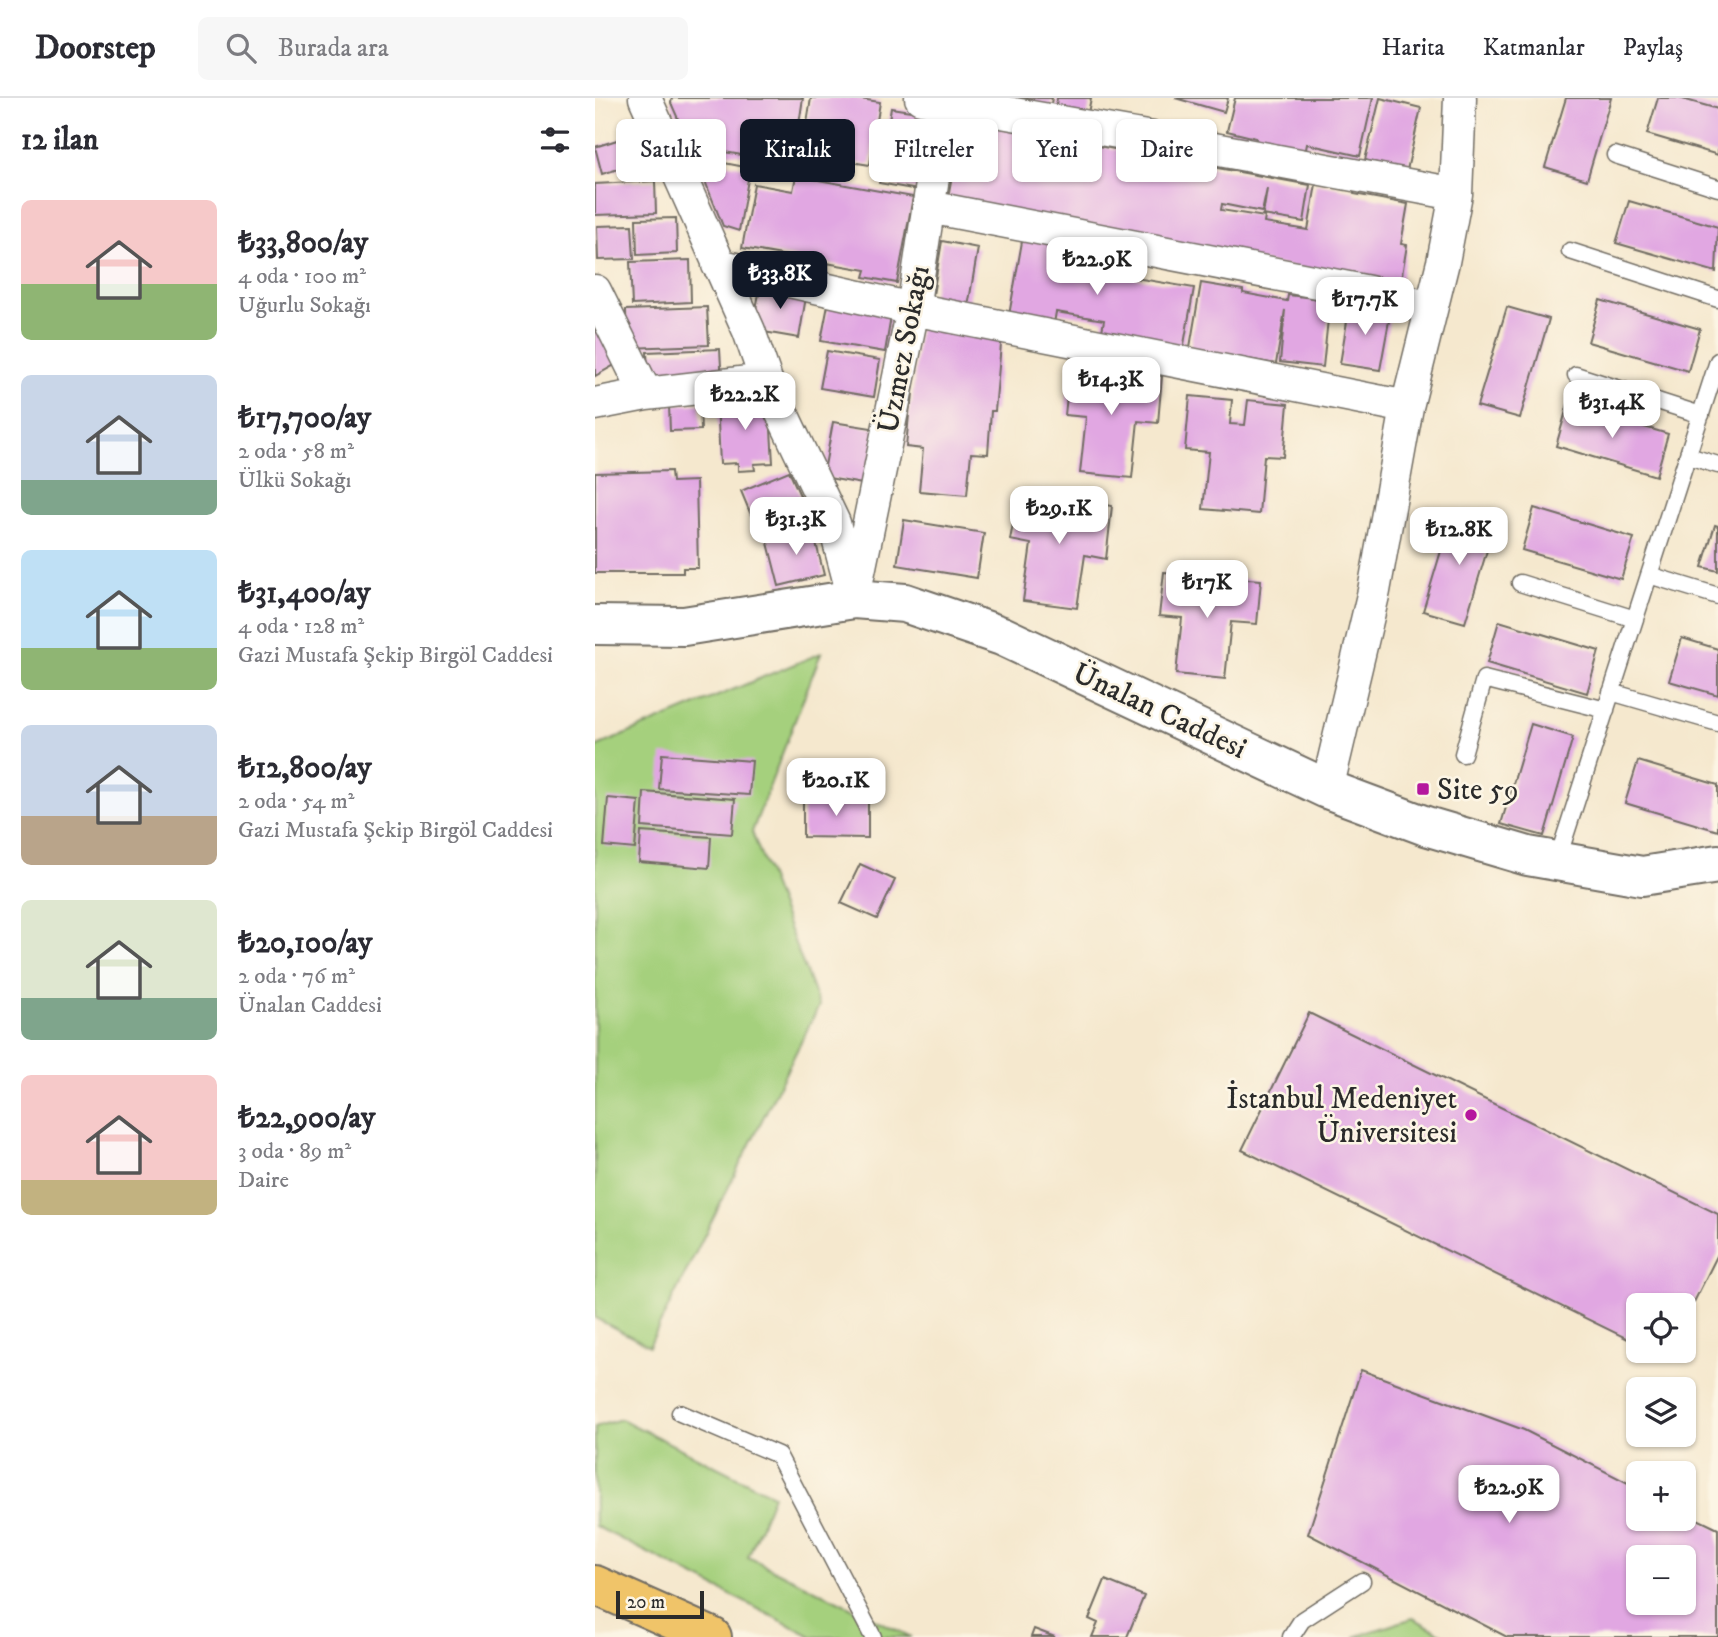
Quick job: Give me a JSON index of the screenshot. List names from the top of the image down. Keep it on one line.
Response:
{"streets":{"street":["Üzmez Sokağı","Ünalan Caddesi"]},"crossings":[["Üzmez Sokağı","Ünalan Caddesi"]],"places":{"transit":["Site 59"],"other":["İstanbul Medeniyet Üniversitesi"]},"scale_bar":"20 m","page":{"header":"Doorstep","search":"Burada ara","nav":["Harita","Katmanlar","Paylaş"],"heading":"12 ilan","chip":["Satılık","Kiralık","Filtreler","Yeni","Daire"],"list":[{"name":"₺33,800/ay","note":"4 oda · 100 m² · Uğurlu Sokağı"},{"name":"₺17,700/ay","note":"2 oda · 58 m² · Ülkü Sokağı"},{"name":"₺31,400/ay","note":"4 oda · 128 m² · Gazi Mustafa Şekip Birgöl Caddesi"},{"name":"₺12,800/ay","note":"2 oda · 54 m² · Gazi Mustafa Şekip Birgöl Caddesi"},{"name":"₺20,100/ay","note":"2 oda · 76 m² · Ünalan Caddesi"},{"name":"₺22,900/ay","note":"3 oda · 89 m² · Daire"}],"price":["₺22.9K","₺33.8K","₺17.7K","₺14.3K","₺22.2K","₺31.4K","₺29.1K","₺31.3K","₺12.8K","₺17K","₺20.1K","₺22.9K"],"map_buttons":["+","−"],"scale":"20 m"}}
